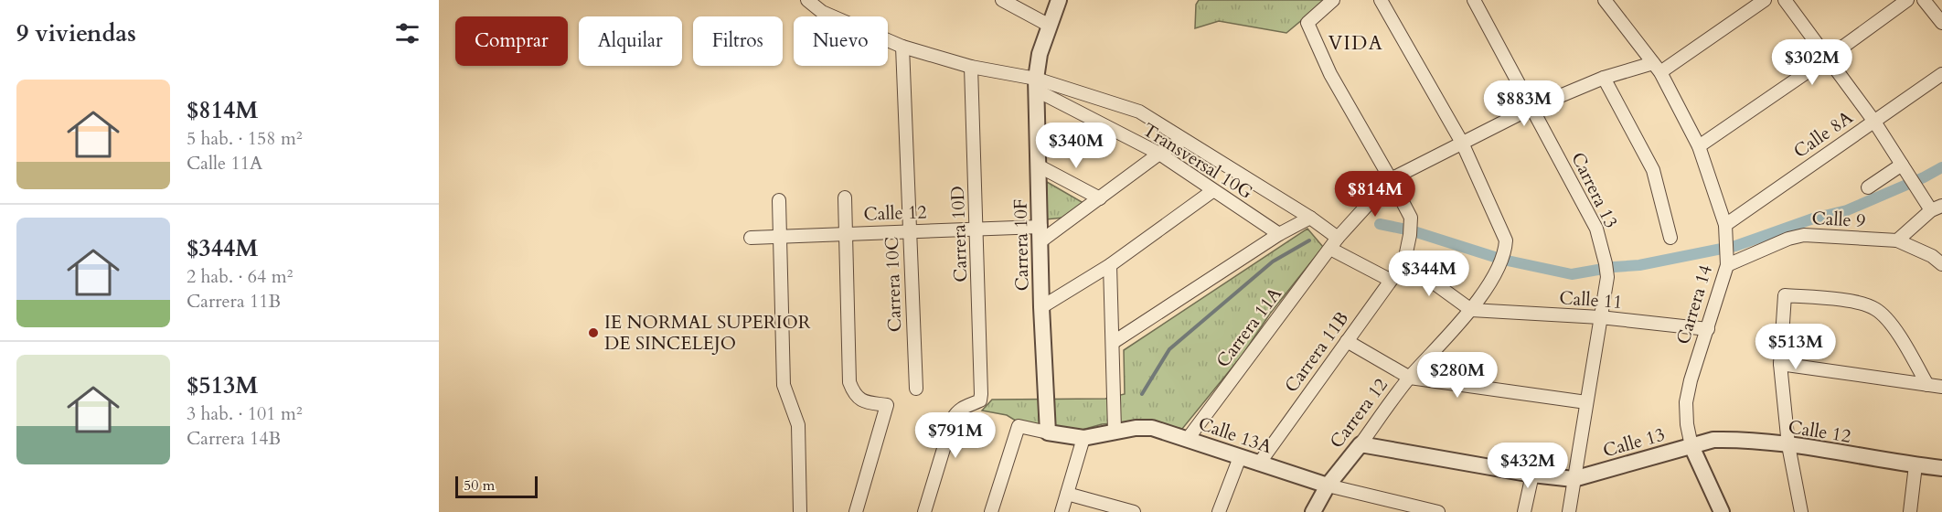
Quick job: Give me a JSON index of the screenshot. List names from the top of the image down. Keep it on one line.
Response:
{"streets":{"street":["Calle 8A","Transversal 10G","Carrera 13","Calle 12","Calle 9","Carrera 10D","Carrera 10F","Carrera 10C","Calle 11","Carrera 14","Carrera 11A","Carrera 11B","Carrera 12","Calle 13A","Calle 13"]},"crossings":[["Calle 8A","Carrera 14"],["Transversal 10G","Carrera 10F"],["Carrera 13","Calle 11"],["Carrera 13","Calle 13"],["Calle 12","Carrera 10D"],["Calle 12","Carrera 10F"],["Calle 12","Carrera 10C"],["Calle 12","Carrera 14"],["Calle 12","Calle 13"],["Calle 9","Carrera 14"],["Carrera 10F","Calle 13A"],["Calle 11","Carrera 14"],["Calle 11","Carrera 12"],["Carrera 14","Calle 13"],["Carrera 11A","Carrera 11B"],["Carrera 11A","Calle 13A"],["Carrera 11B","Calle 13A"],["Carrera 12","Calle 13A"],["Carrera 12","Calle 13"]],"districts":["VIDA"],"places":["IE NORMAL SUPERIOR DE SINCELEJO"],"scale_bar":"50 m","page":{"heading":"9 viviendas","chip":["Comprar","Alquilar","Filtros","Nuevo"],"price":["$302M","$883M","$340M","$814M","$344M","$513M","$280M","$791M","$432M"],"list":[{"name":"$814M","note":"5 hab. · 158 m² · Calle 11A"},{"name":"$344M","note":"2 hab. · 64 m² · Carrera 11B"},{"name":"$513M","note":"3 hab. · 101 m² · Carrera 14B"}],"scale":"50 m"}}
